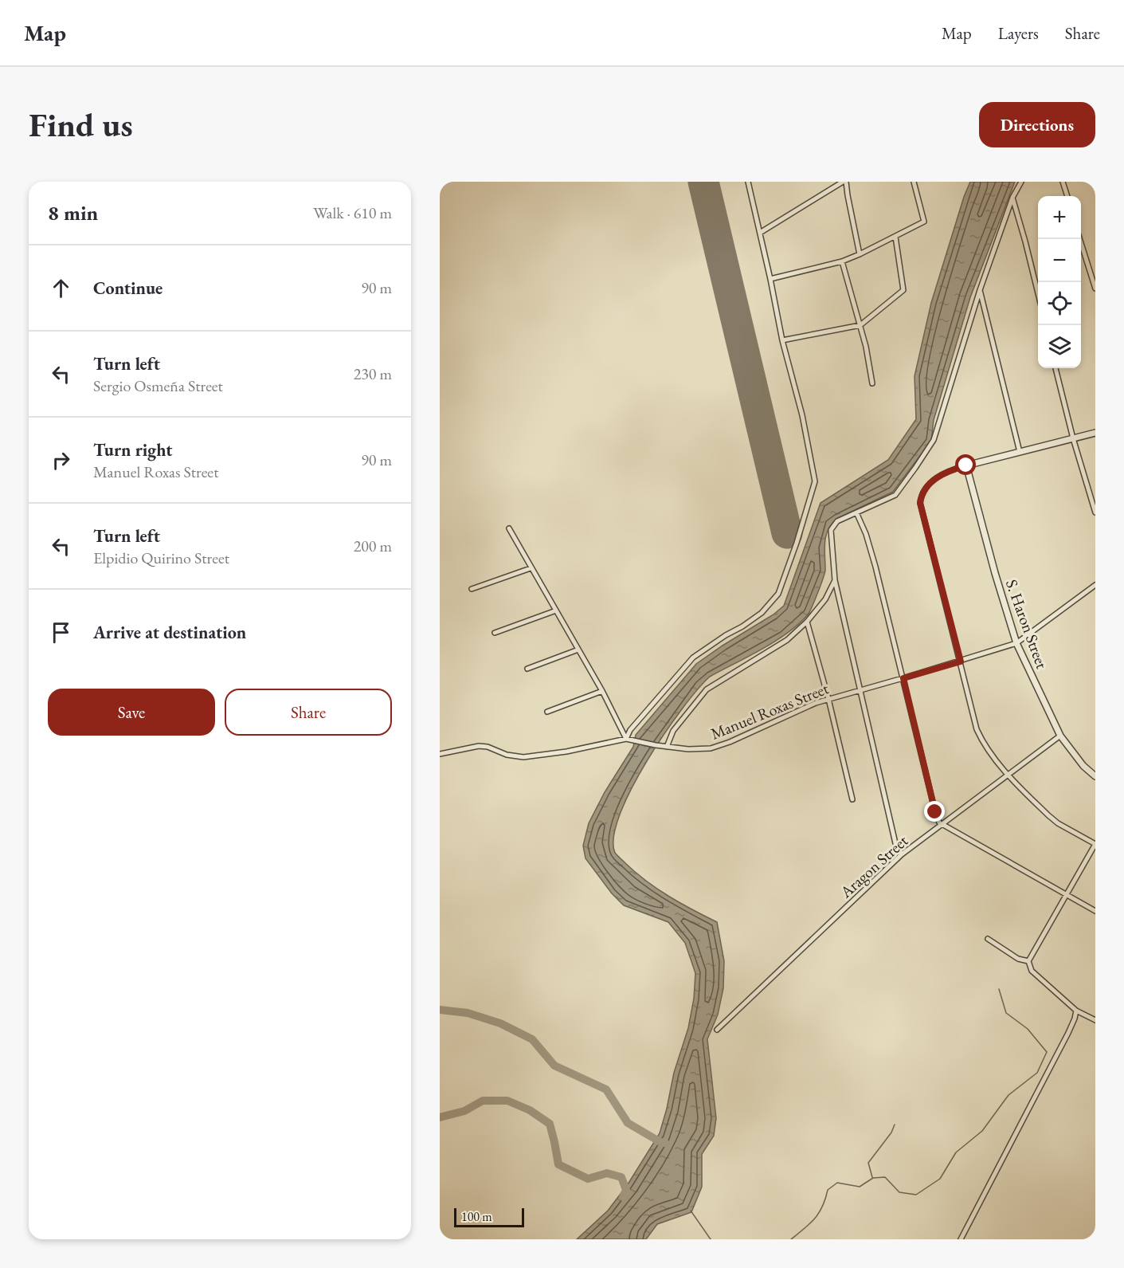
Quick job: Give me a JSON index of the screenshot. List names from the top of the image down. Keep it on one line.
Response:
{"streets":{"street":["S. Haron Street","Manuel Roxas Street","Aragon Street"]},"crossings":[["S. Haron Street","Manuel Roxas Street"],["S. Haron Street","Aragon Street"]],"scale_bar":"100 m","page":{"header":"Map","nav":["Map","Layers","Share"],"buttons":["Directions",["Save","Share"]],"title":"Find us","heading":["8 min","Walk · 610 m"],"map_buttons":["+","−"],"list":[["Continue","90 m"],["Turn left","Sergio Osmeña Street","230 m"],["Turn right","Manuel Roxas Street","90 m"],["Turn left","Elpidio Quirino Street","200 m"],"Arrive at destination"],"scale":"100 m"}}
